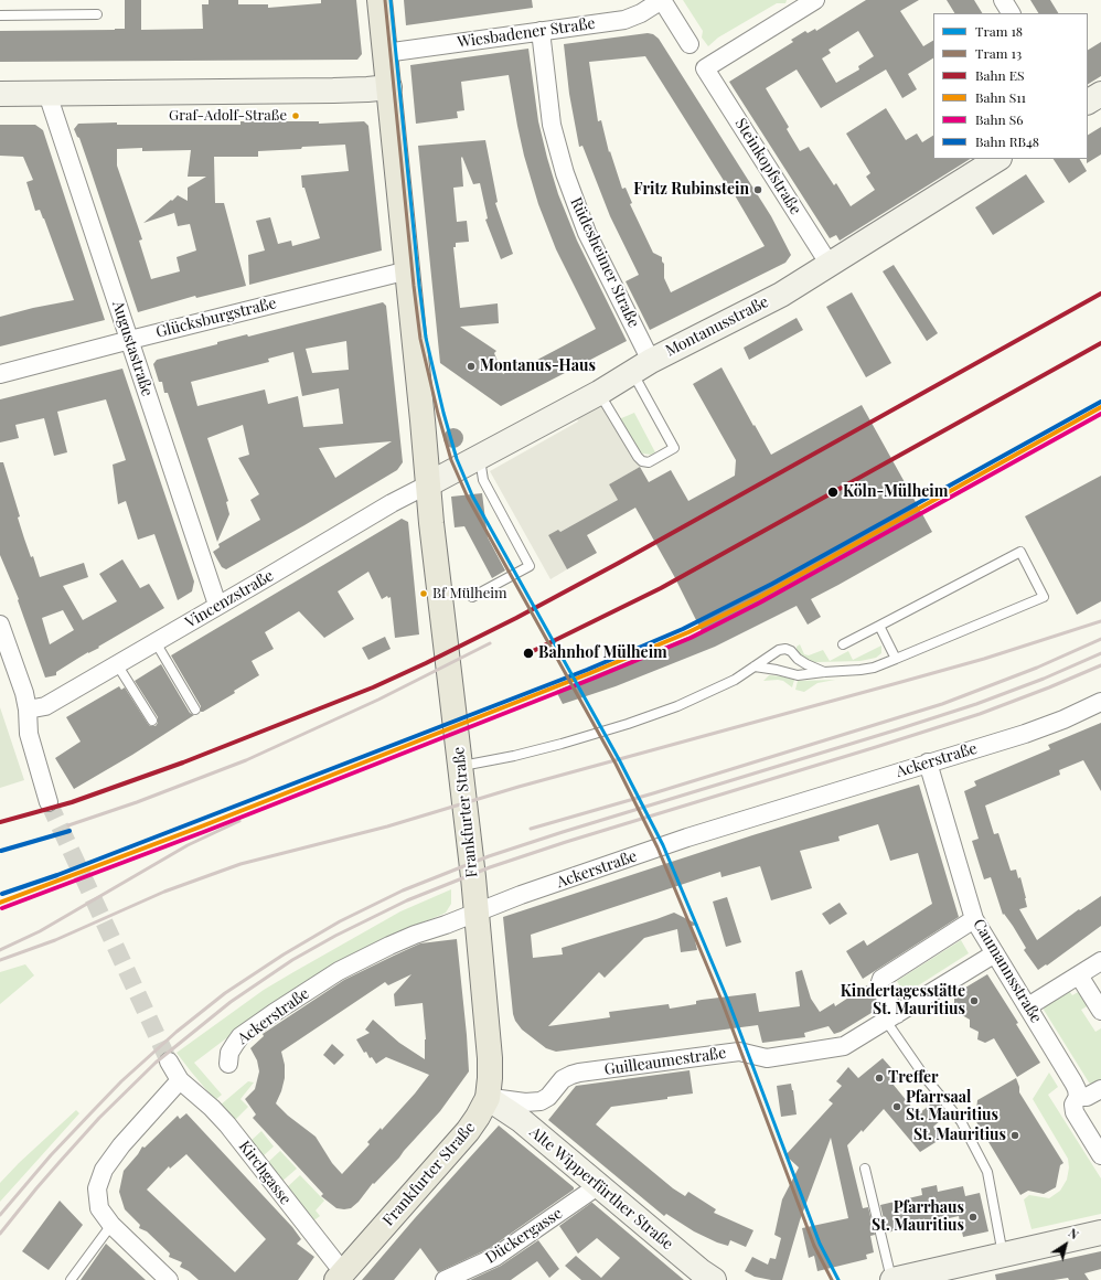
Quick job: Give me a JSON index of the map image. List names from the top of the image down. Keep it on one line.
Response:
{"streets":{"main road":["Frankfurter Straße"],"street":["Wiesbadener Straße","Steinkopfstraße","Rüdesheimer Straße","Glücksburgstraße","Montanusstraße","Augustastraße","Vincenzstraße","Ackerstraße","Caumannsstraße","Guilleaumestraße","Kirchgasse","Alte Wipperfürther Straße","Dückergasse"]},"crossings":[["Wiesbadener Straße","Rüdesheimer Straße"],["Wiesbadener Straße","Frankfurter Straße"],["Steinkopfstraße","Montanusstraße"],["Rüdesheimer Straße","Montanusstraße"],["Glücksburgstraße","Augustastraße"],["Glücksburgstraße","Frankfurter Straße"],["Montanusstraße","Vincenzstraße"],["Montanusstraße","Frankfurter Straße"],["Augustastraße","Vincenzstraße"],["Vincenzstraße","Frankfurter Straße"],["Ackerstraße","Frankfurter Straße"],["Ackerstraße","Caumannsstraße"],["Frankfurter Straße","Guilleaumestraße"],["Frankfurter Straße","Kirchgasse"],["Frankfurter Straße","Alte Wipperfürther Straße"],["Caumannsstraße","Guilleaumestraße"],["Guilleaumestraße","Alte Wipperfürther Straße"],["Alte Wipperfürther Straße","Dückergasse"]],"places":["Graf-Adolf-Straße","Fritz Rubinstein","Montanus-Haus","Köln-Mülheim","Bf Mülheim","Bahnhof Mülheim","Kindertagesstätte St. Mauritius","Treffer","Pfarrsaal St. Mauritius","St. Mauritius","Pfarrhaus St. Mauritius"],"lines":["tram line 18","tram line 13","rail line ES","rail line RB48","rail line S11","rail line S6"],"legend":["Tram 18","Tram 13","Bahn ES","Bahn S11","Bahn S6","Bahn RB48"],"north":"top right"}
